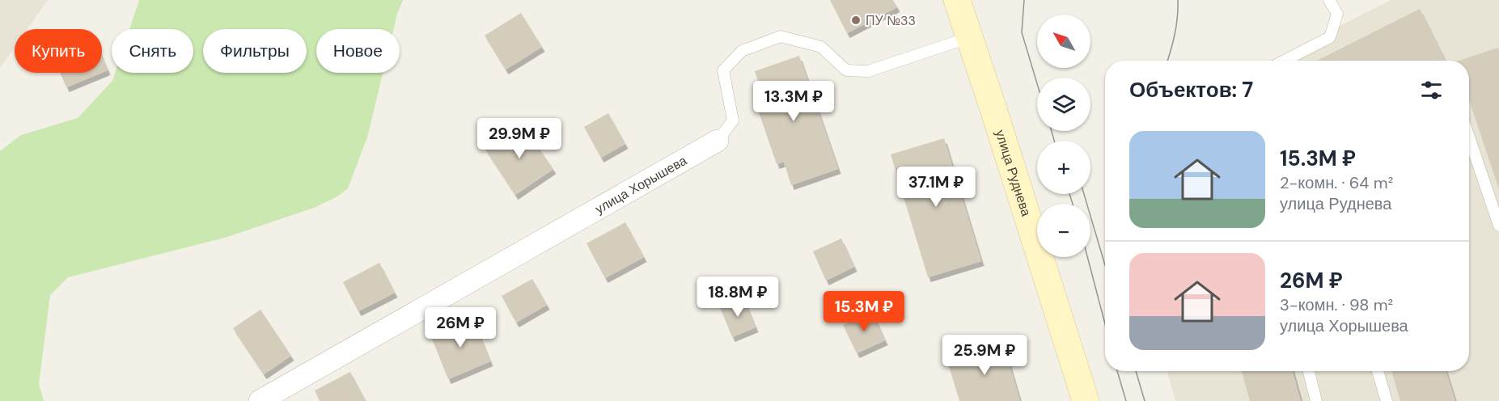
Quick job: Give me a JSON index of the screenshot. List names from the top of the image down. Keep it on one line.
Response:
{"streets":{"main road":["улица Руднева"],"street":["улица Хорышева"]},"crossings":[["улица Руднева","улица Хорышева"]],"places":["ПУ №33"],"north":"top left","page":{"map_buttons":["+","−"],"chip":["Купить","Снять","Фильтры","Новое"],"heading":"Объектов: 7","price":["13.3M ₽","29.9M ₽","37.1M ₽","18.8M ₽","15.3M ₽","26M ₽","25.9M ₽"],"list":[{"name":"15.3M ₽","note":"2-комн. · 64 m² · улица Руднева"},{"name":"26M ₽","note":"3-комн. · 98 m² · улица Хорышева"}]}}
